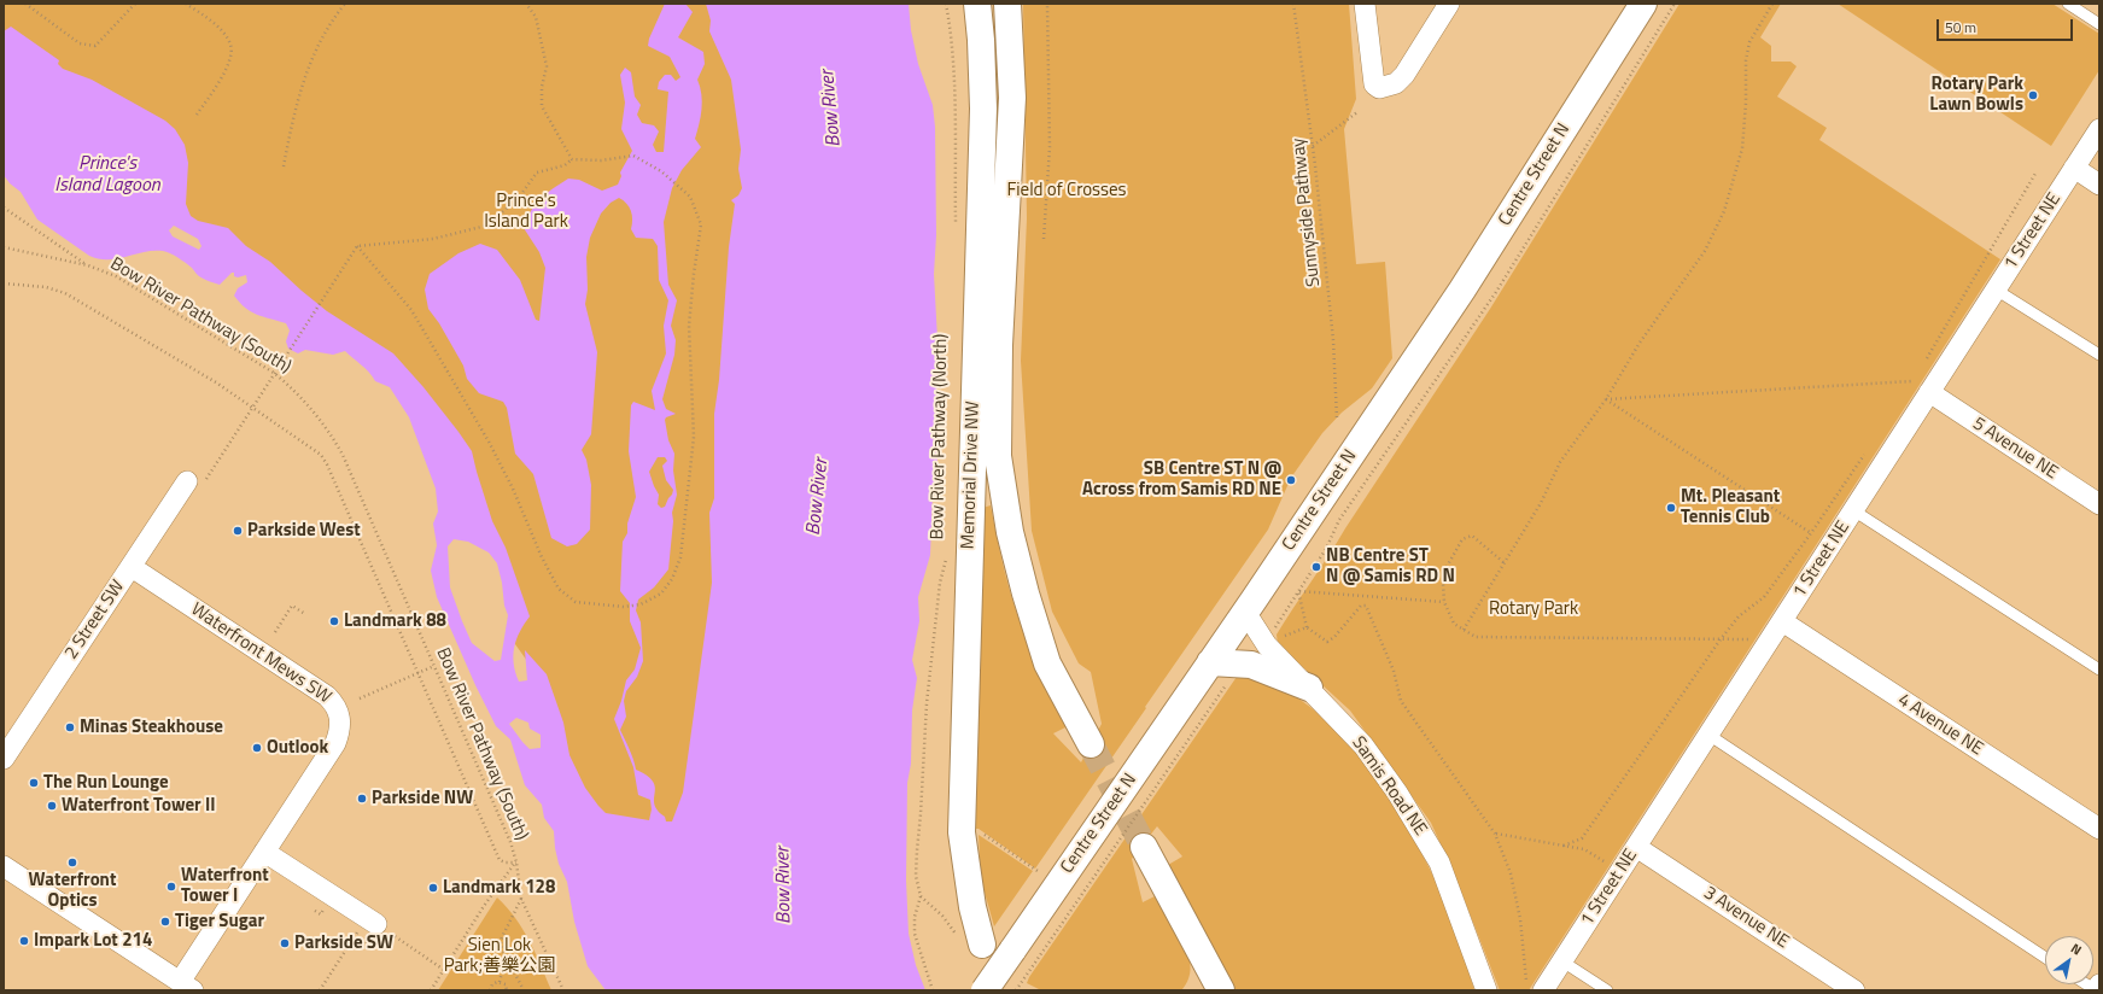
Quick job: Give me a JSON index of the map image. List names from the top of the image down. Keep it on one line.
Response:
{"streets":{"main road":["Centre Street N","Memorial Drive NW"],"street":["1 Street NE","5 Avenue NE","2 Street SW","Waterfront Mews SW","4 Avenue NE","Samis Road NE","3 Avenue NE"],"path":["Sunnyside Pathway","Bow River Pathway (South)","Bow River Pathway (North)"]},"crossings":[["Centre Street N","Samis Road NE"],["1 Street NE","5 Avenue NE"],["1 Street NE","4 Avenue NE"],["1 Street NE","3 Avenue NE"],["2 Street SW","Waterfront Mews SW"]],"water":["Bow River","Prince's Island Lagoon"],"parks":["Field of Crosses","Prince's Island Park","Rotary Park","Sien Lok Park;善樂公園"],"places":["Rotary Park Lawn Bowls","SB Centre ST N @ Across from Samis RD NE","Mt. Pleasant Tennis Club","Parkside West","NB Centre ST N @ Samis RD N","Landmark 88","Minas Steakhouse","Outlook","The Run Lounge","Parkside NW","Waterfront Tower II","Waterfront Optics","Waterfront Tower I","Landmark 128","Tiger Sugar","Impark Lot 214","Parkside SW"],"scale_bar":"50 m","north":"top right"}
